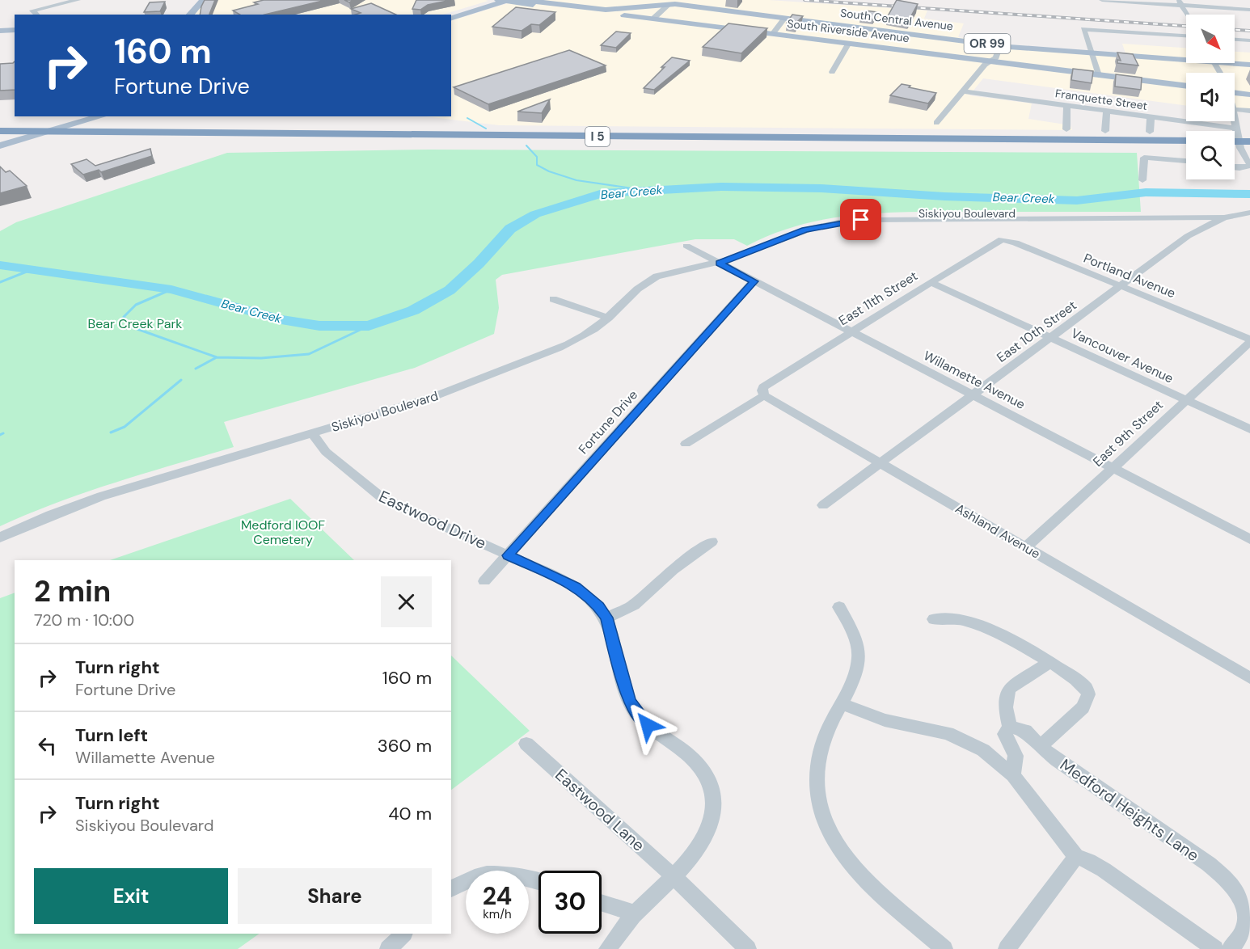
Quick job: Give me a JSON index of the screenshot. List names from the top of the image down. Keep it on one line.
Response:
{"streets":{"highway":["I 5"],"main road":["South Central Avenue","South Riverside Avenue","OR 99"],"street":["Franquette Street","Siskiyou Boulevard","Portland Avenue","East 11th Street","East 10th Street","Vancouver Avenue","Willamette Avenue","Fortune Drive","East 9th Street","Eastwood Drive","Ashland Avenue","Eastwood Lane","Medford Heights Lane"]},"crossings":[["South Central Avenue","South Riverside Avenue"],["Siskiyou Boulevard","East 10th Street"],["Siskiyou Boulevard","Willamette Avenue"],["Siskiyou Boulevard","Eastwood Drive"],["Portland Avenue","East 11th Street"],["Portland Avenue","East 10th Street"],["Portland Avenue","East 9th Street"],["East 11th Street","Vancouver Avenue"],["East 11th Street","Willamette Avenue"],["East 11th Street","Ashland Avenue"],["East 10th Street","Vancouver Avenue"],["East 10th Street","Willamette Avenue"],["East 10th Street","Ashland Avenue"],["Vancouver Avenue","East 9th Street"],["Willamette Avenue","Fortune Drive"],["Willamette Avenue","East 9th Street"],["Fortune Drive","Eastwood Drive"],["East 9th Street","Ashland Avenue"],["Eastwood Drive","Eastwood Lane"]],"water":["Bear Creek"],"parks":["Bear Creek Park","Medford IOOF Cemetery"],"north":"bottom right","page":{"turn":["160 m","Fortune Drive"],"heading":["2 min","720 m · 10:00"],"list":[{"name":"Turn right","note":"Fortune Drive","value":"160 m"},{"name":"Turn left","note":"Willamette Avenue","value":"360 m"},{"name":"Turn right","note":"Siskiyou Boulevard","value":"40 m"}],"buttons":["Exit","Share"],"speed":"24 km/h","limit":"30"}}
